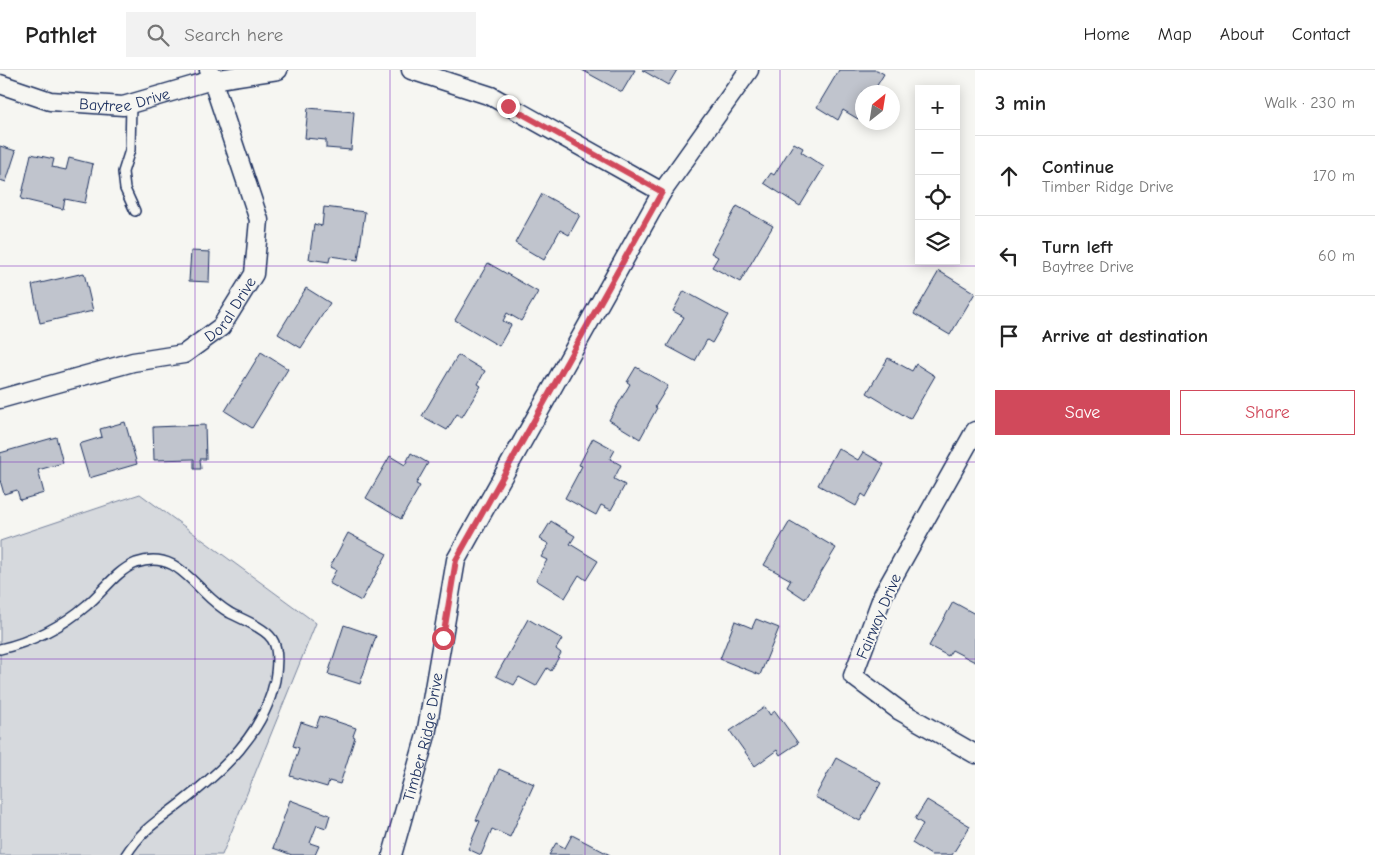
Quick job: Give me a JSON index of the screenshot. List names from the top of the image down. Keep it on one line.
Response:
{"streets":{"street":["Baytree Drive","Doral Drive","Fairway Drive","Timber Ridge Drive"]},"crossings":[["Baytree Drive","Doral Drive"]],"north":"top right","page":{"header":"Pathlet","search":"Search here","nav":["Home","Map","About","Contact"],"heading":["3 min","Walk · 230 m"],"map_buttons":["+","−"],"list":[["Continue","Timber Ridge Drive","170 m"],["Turn left","Baytree Drive","60 m"],"Arrive at destination"],"buttons":["Save","Share"]}}
